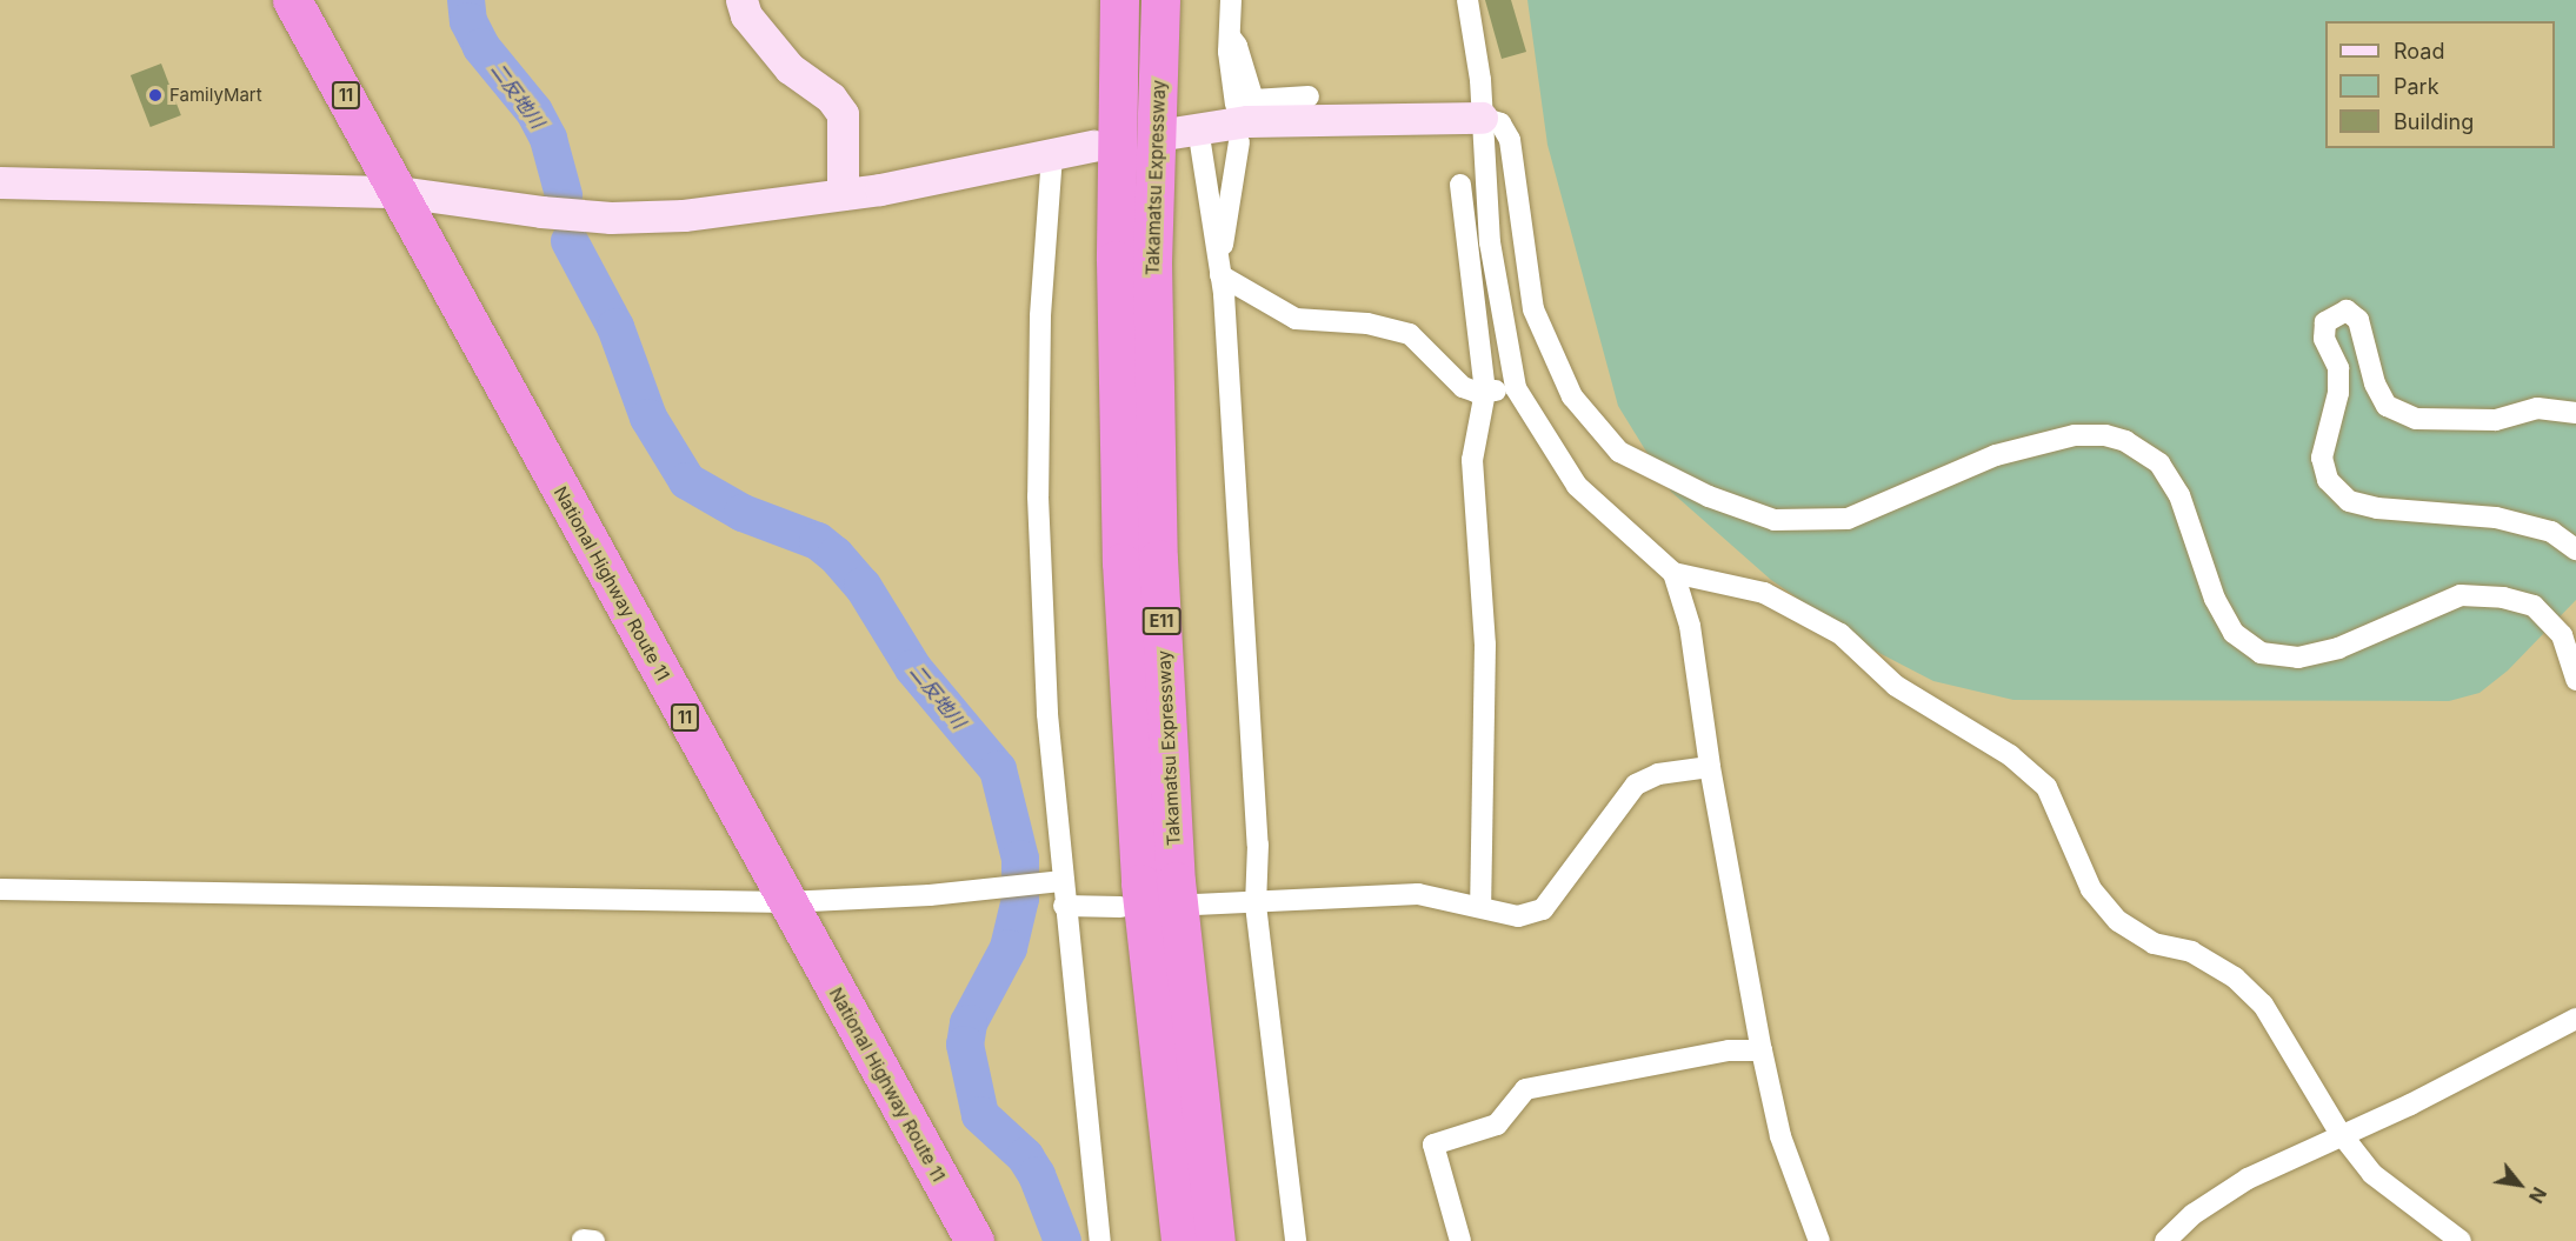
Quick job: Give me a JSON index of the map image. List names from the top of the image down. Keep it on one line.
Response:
{"streets":{"highway":["11","Takamatsu Expressway","National Highway Route 11","E11"]},"water":["二反地川"],"places":["FamilyMart"],"legend":["Road","Park","Building"],"north":"bottom right"}
